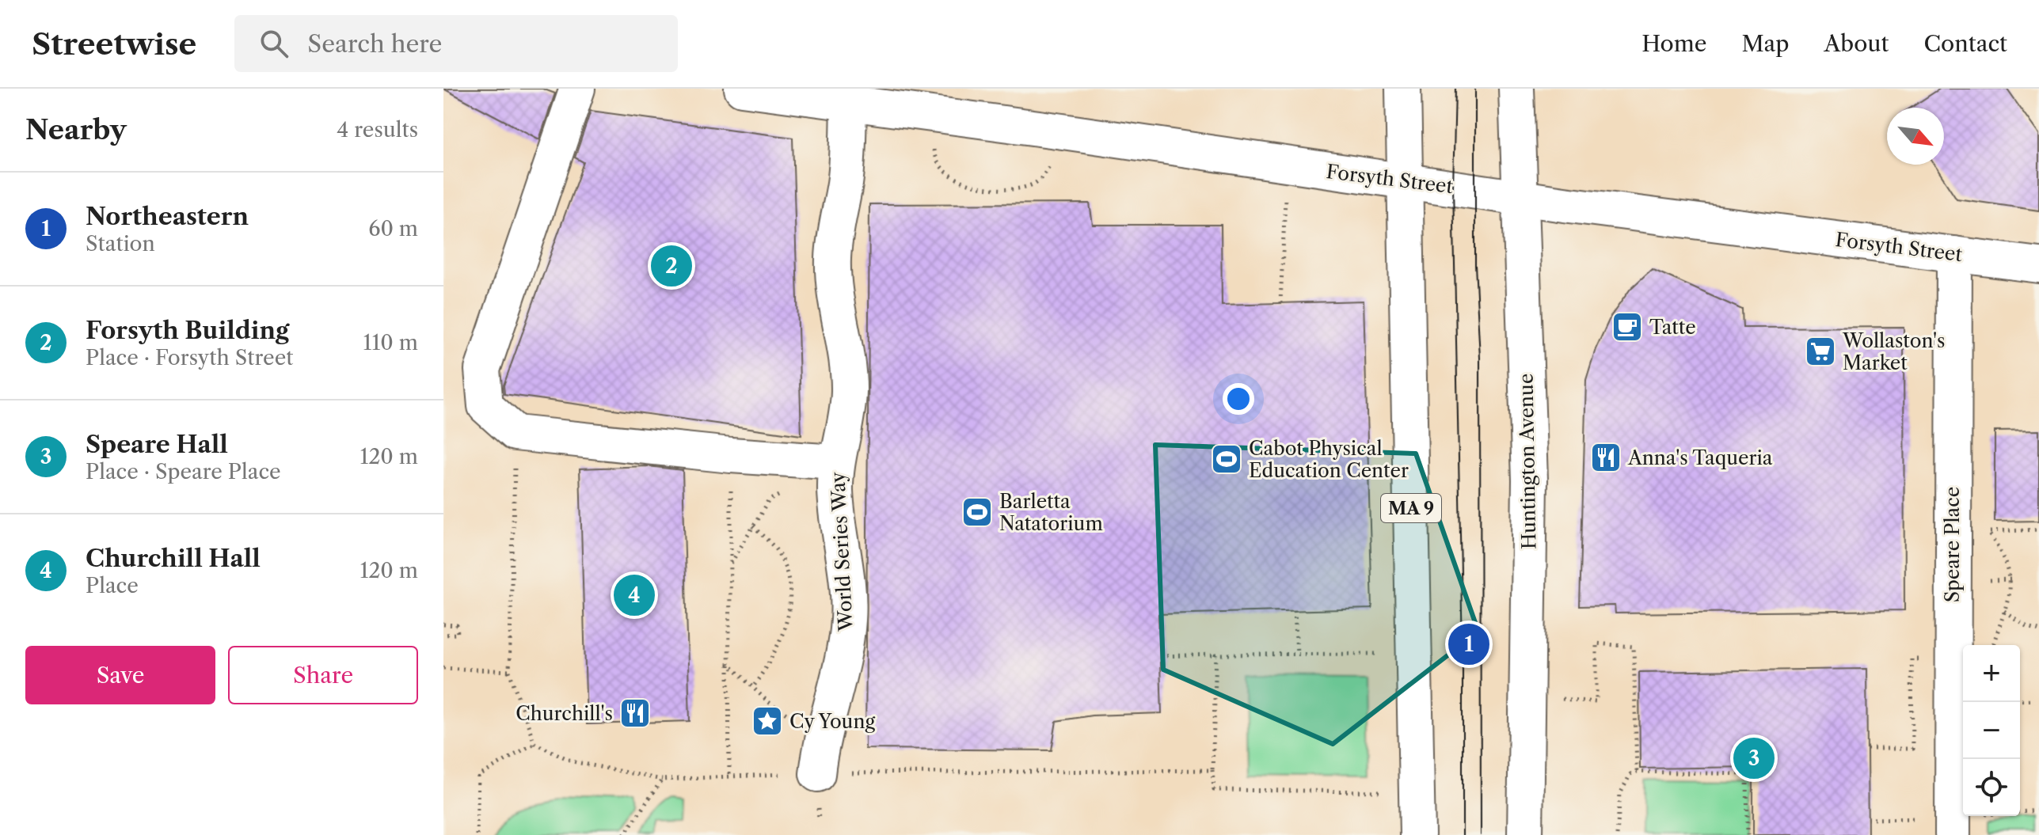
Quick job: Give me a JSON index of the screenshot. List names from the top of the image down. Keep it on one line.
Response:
{"streets":{"street":["Forsyth Street","Huntington Avenue","MA 9","Speare Place","World Series Way"]},"crossings":[["Forsyth Street","Huntington Avenue"],["Forsyth Street","MA 9"],["Forsyth Street","Speare Place"],["Forsyth Street","World Series Way"]],"places":{"cafe":["Tatte"],"supermarket":["Wollaston's Market"],"restaurant":["Anna's Taqueria","Churchill's"],"sports":["Cabot Physical Education Center","Barletta Natatorium"],"place":["Cy Young"]},"north":"bottom right","page":{"header":"Streetwise","search":"Search here","nav":["Home","Map","About","Contact"],"heading":["Nearby","4 results"],"list":[{"mark":"1","name":"Northeastern","note":"Station","value":"60 m"},{"mark":"2","name":"Forsyth Building","note":"Place · Forsyth Street","value":"110 m"},{"mark":"3","name":"Speare Hall","note":"Place · Speare Place","value":"120 m"},{"mark":"4","name":"Churchill Hall","note":"Place","value":"120 m"}],"pins":["2","4","1","3"],"buttons":["Save","Share"],"map_buttons":["+","−"]}}
